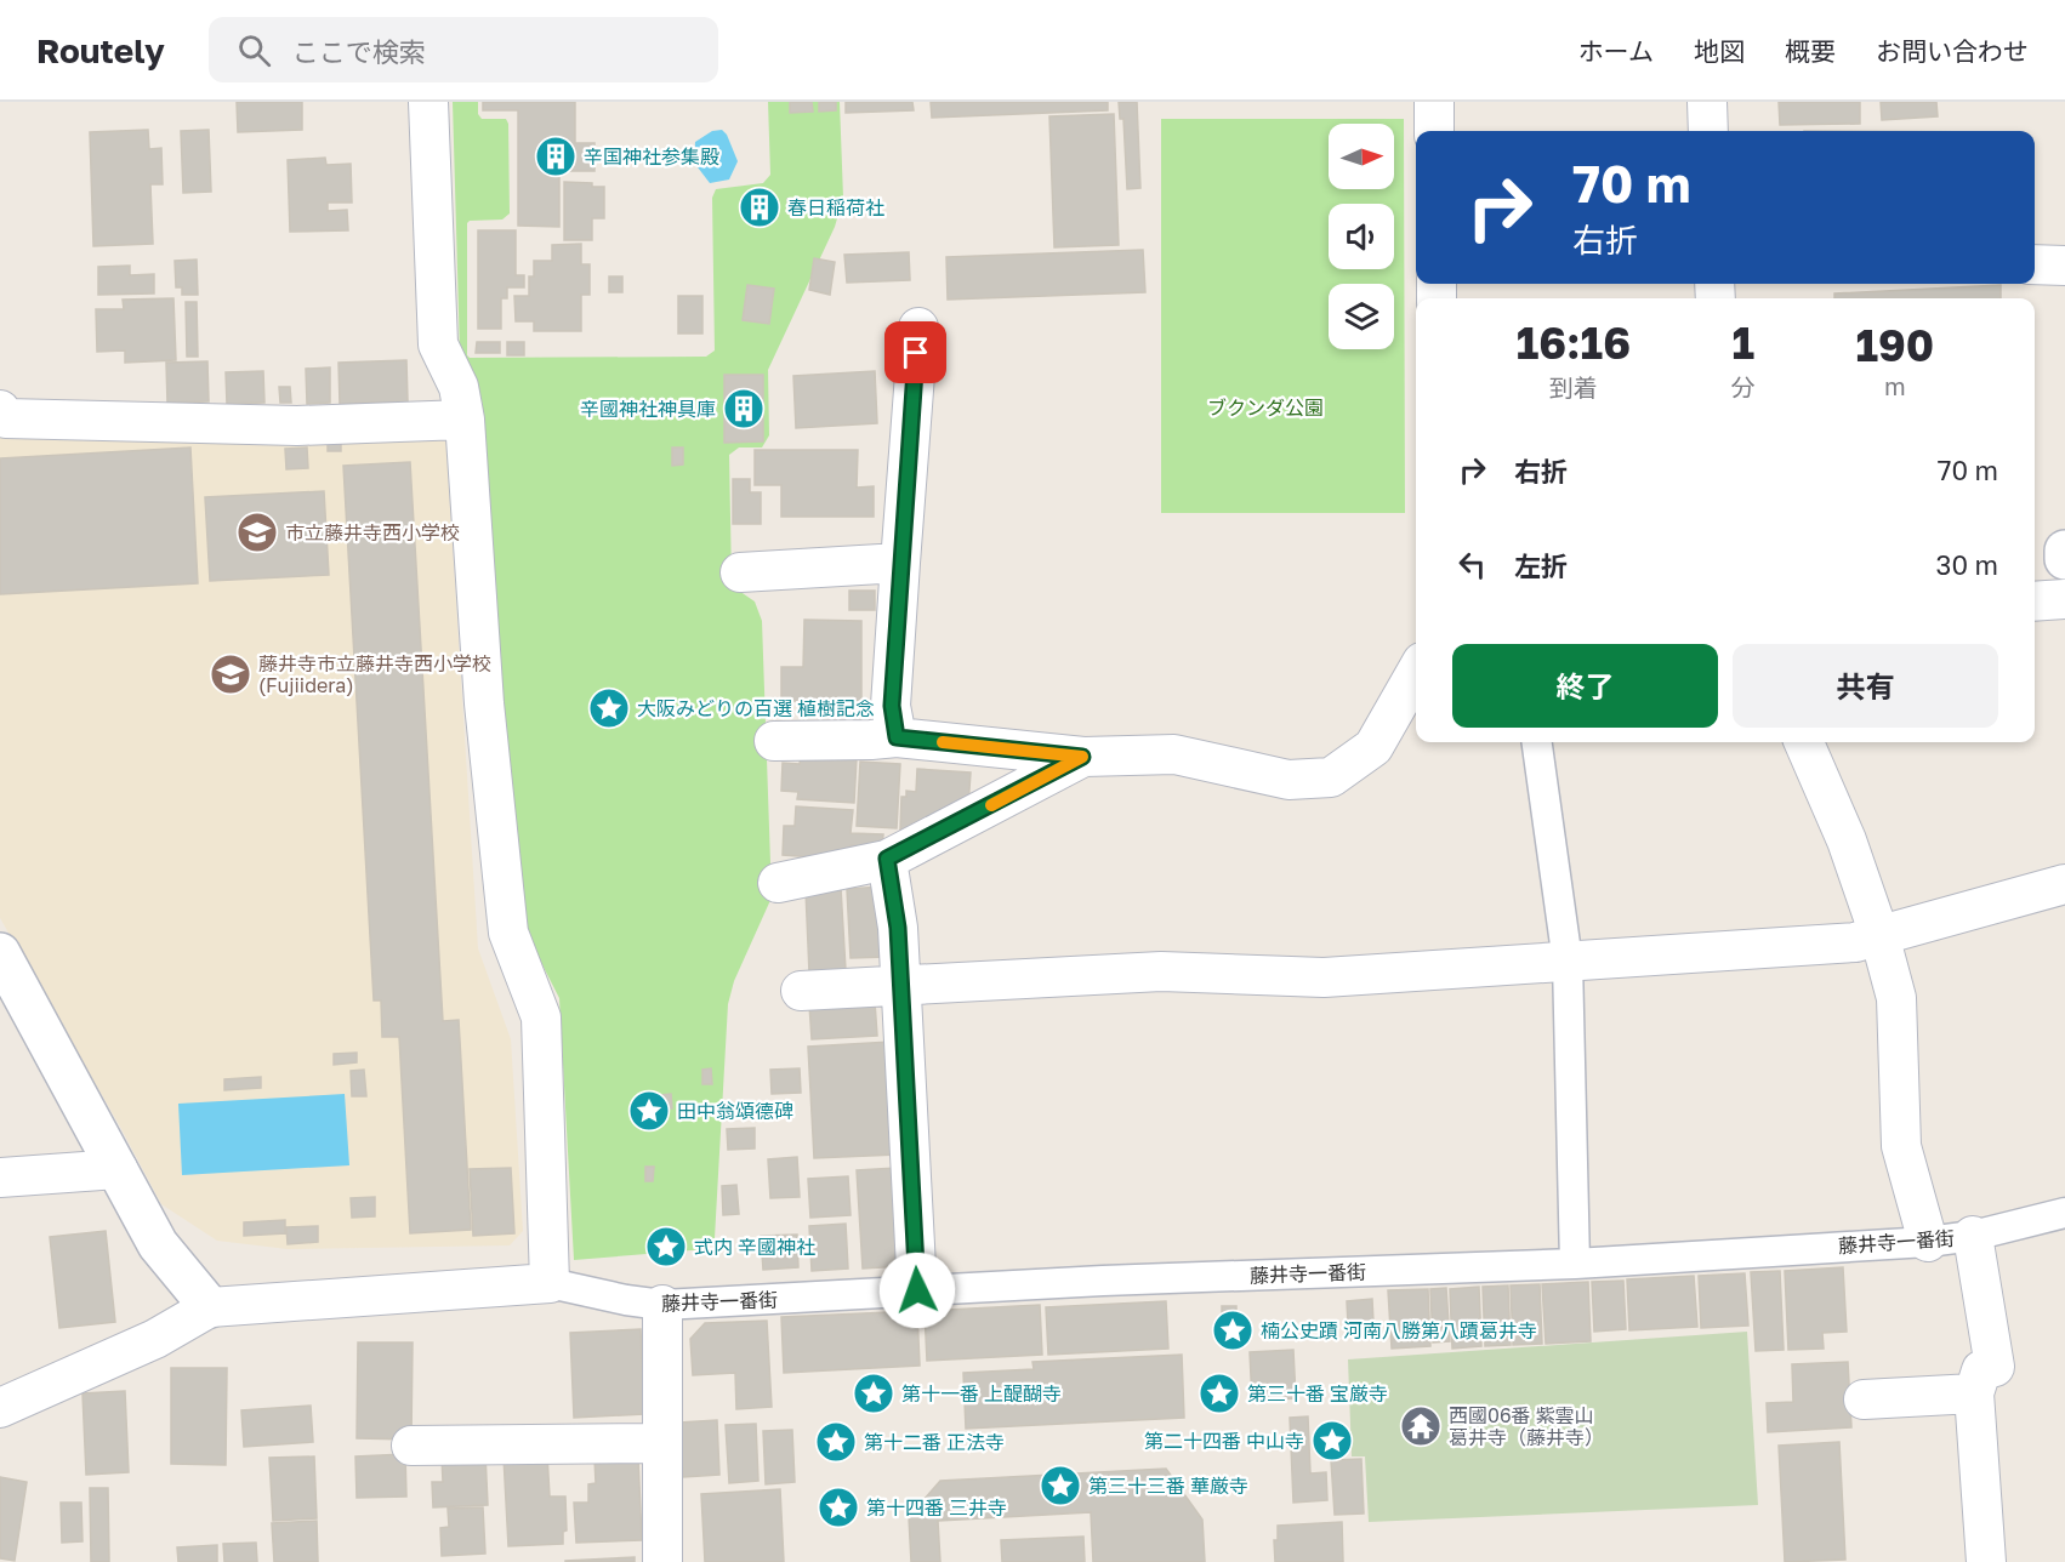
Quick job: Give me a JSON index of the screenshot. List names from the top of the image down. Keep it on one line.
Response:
{"streets":{"street":["藤井寺一番街"]},"parks":["ブクンダ公園"],"places":{"building":["辛国神社参集殿","春日稲荷社","辛國神社神具庫"],"school or university":["市立藤井寺西小学校","藤井寺市立藤井寺西小学校 (Fujiidera)"],"place":["大阪みどりの百選 植樹記念","田中翁頌德碑","式内 辛國神社","楠公史蹟 河南八勝第八蹟葛井寺","第十一番 上醍醐寺","第三十番 宝厳寺","第二十四番 中山寺","第十二番 正法寺","第三十三番 華厳寺","第十四番 三井寺"],"temple":["西國06番 紫雲山 葛井寺（藤井寺）"]},"north":"right","page":{"header":"Routely","search":"ここで検索","nav":["ホーム","地図","概要","お問い合わせ"],"turn":["70 m","右折"],"eta":["16:16","到着","1","分","190","m"],"list":[{"name":"右折","value":"70 m"},{"name":"左折","value":"30 m"}],"buttons":["終了","共有"]}}
